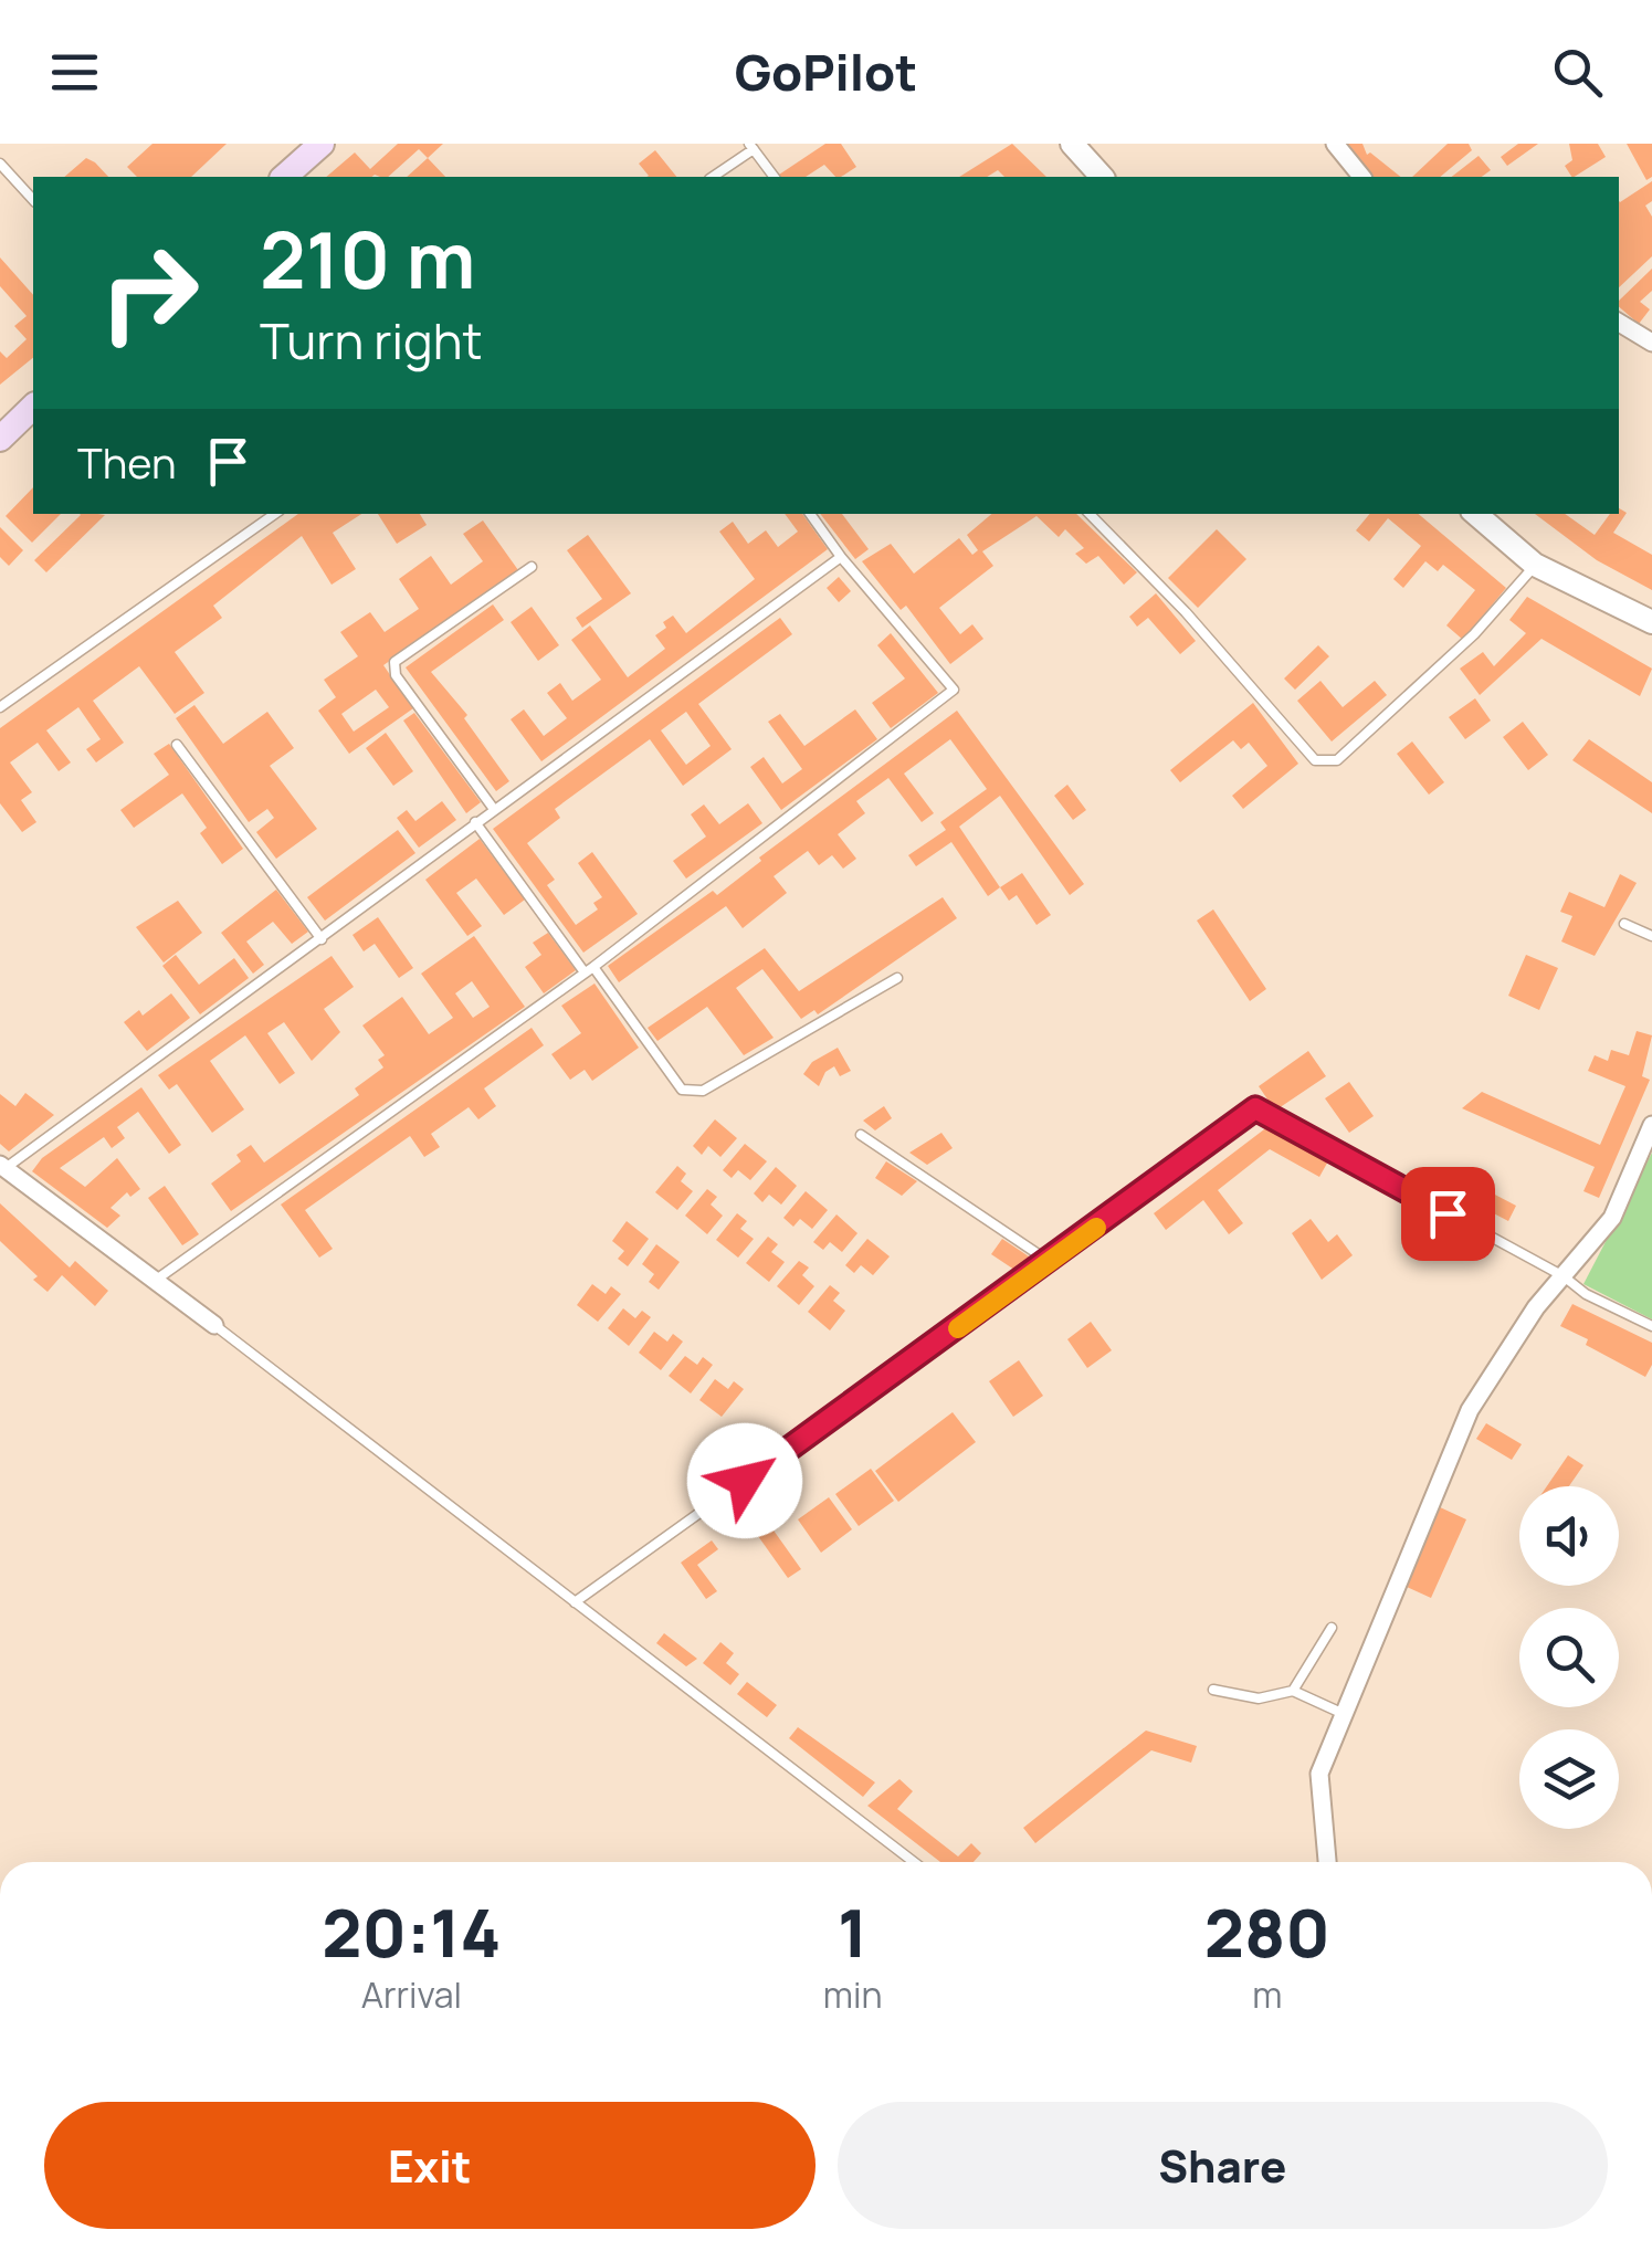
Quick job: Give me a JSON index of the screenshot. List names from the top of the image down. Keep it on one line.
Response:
{"page":{"header":"GoPilot","turn":["210 m","Turn right"],"then":"Then","eta":["20:14","Arrival","1","min","280","m"],"buttons":["Exit","Share"]}}
